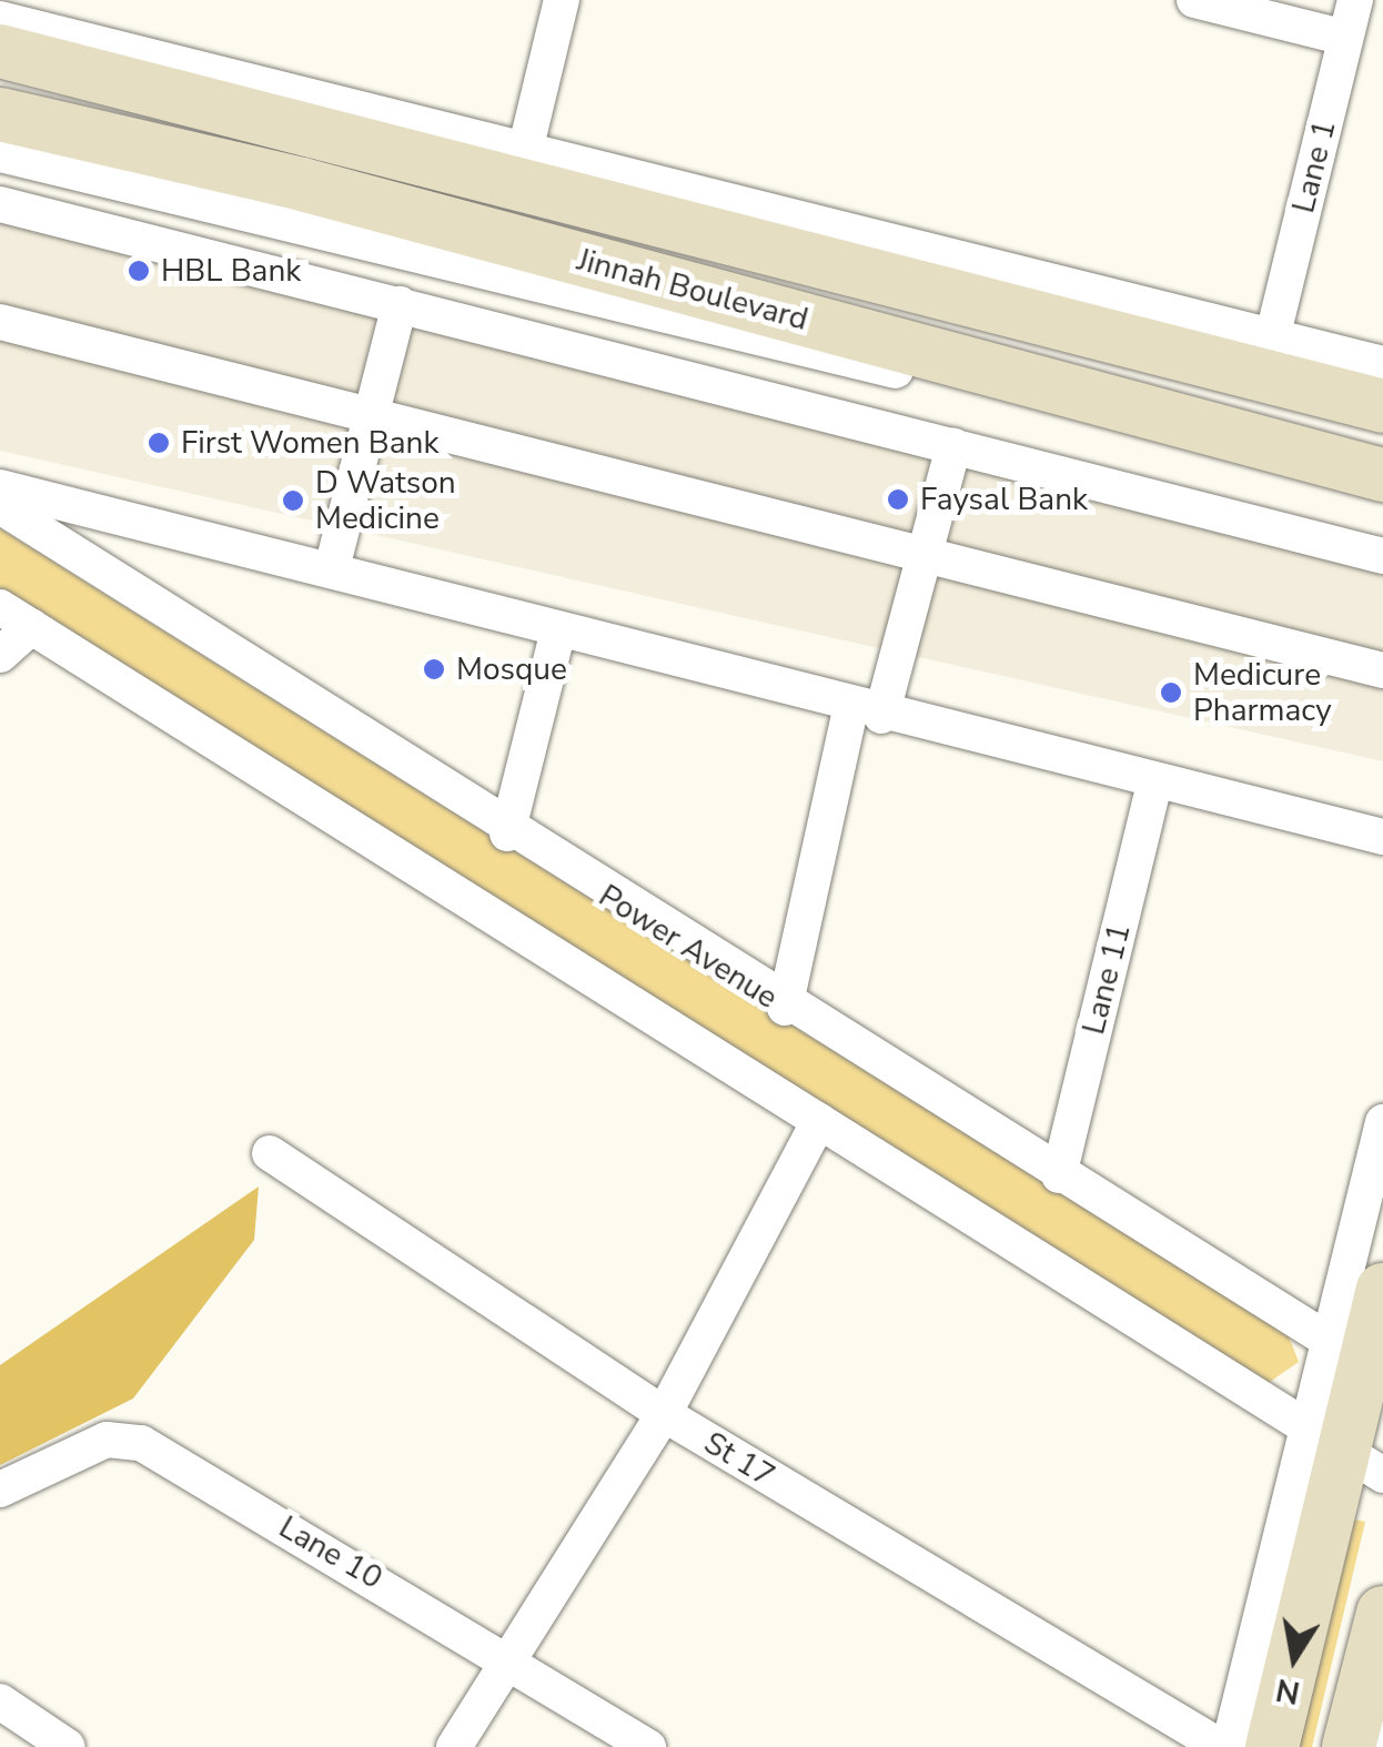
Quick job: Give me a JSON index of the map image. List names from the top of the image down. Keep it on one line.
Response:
{"streets":{"street":["Lane 1","Jinnah Boulevard","Power Avenue","Lane 11","St 17","Lane 10"]},"crossings":[["Power Avenue","Lane 11"]],"places":["HBL Bank","First Women Bank","Faysal Bank","D Watson Medicine","Mosque","Medicure Pharmacy"],"north":"bottom"}
